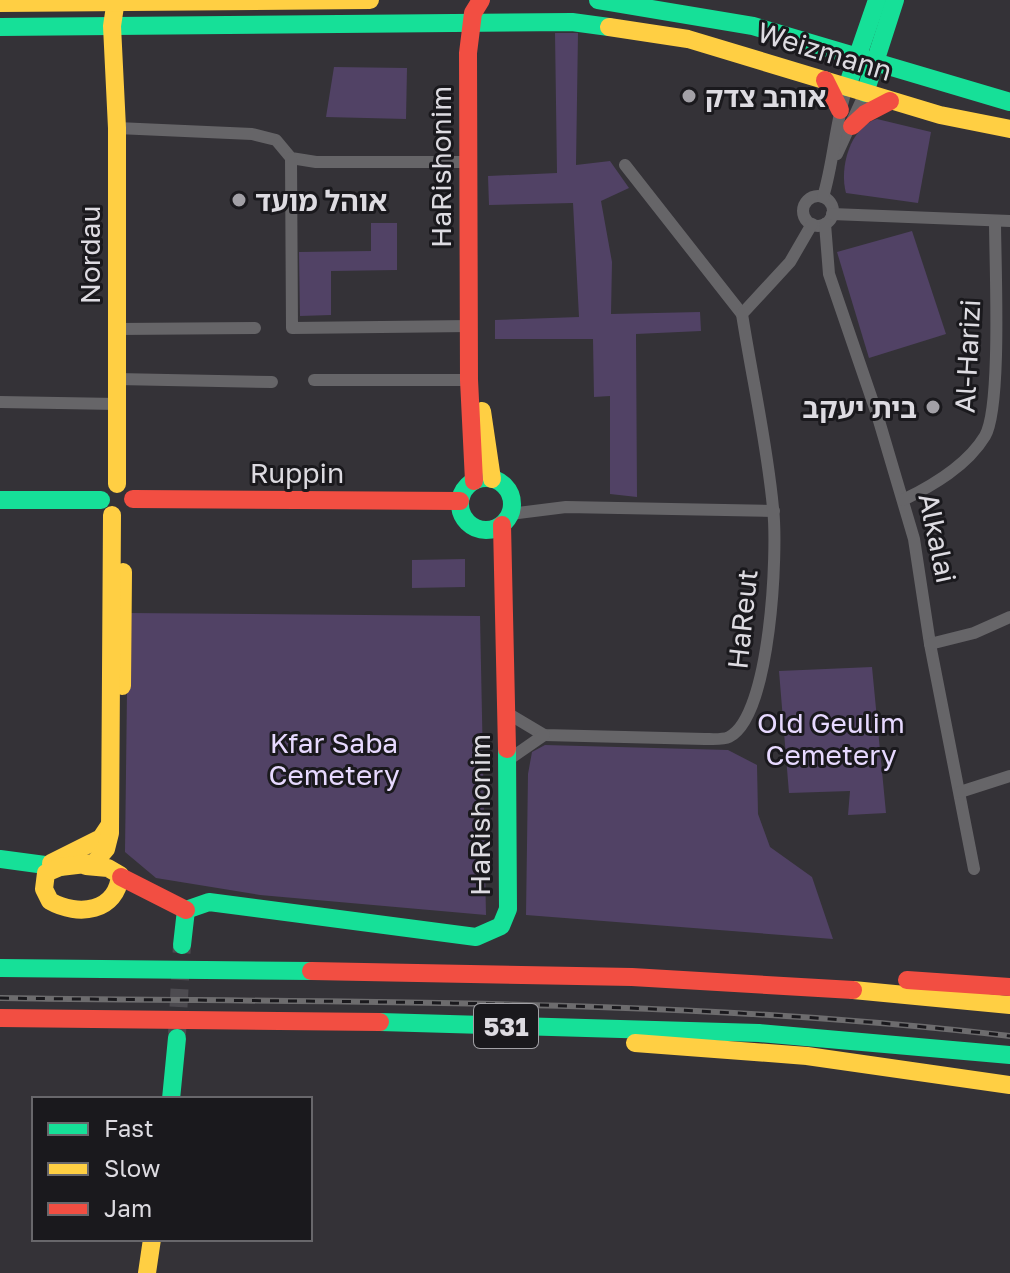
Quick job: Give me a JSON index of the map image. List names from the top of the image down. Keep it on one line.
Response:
{"streets":{"main road":["Weizmann","HaRishonim","Nordau","Ruppin","531"],"street":["Al-Harizi","Alkalai","HaReut"]},"crossings":[["Weizmann","HaRishonim"],["Weizmann","Nordau"],["HaRishonim","Ruppin"],["HaRishonim","HaReut"],["Nordau","Ruppin"],["Al-Harizi","Alkalai"]],"parks":["Old Geulim Cemetery","Kfar Saba Cemetery"],"places":["אוהב צדק","אוהל מועד","בית יעקב"],"legend":["Fast","Slow","Jam"]}
